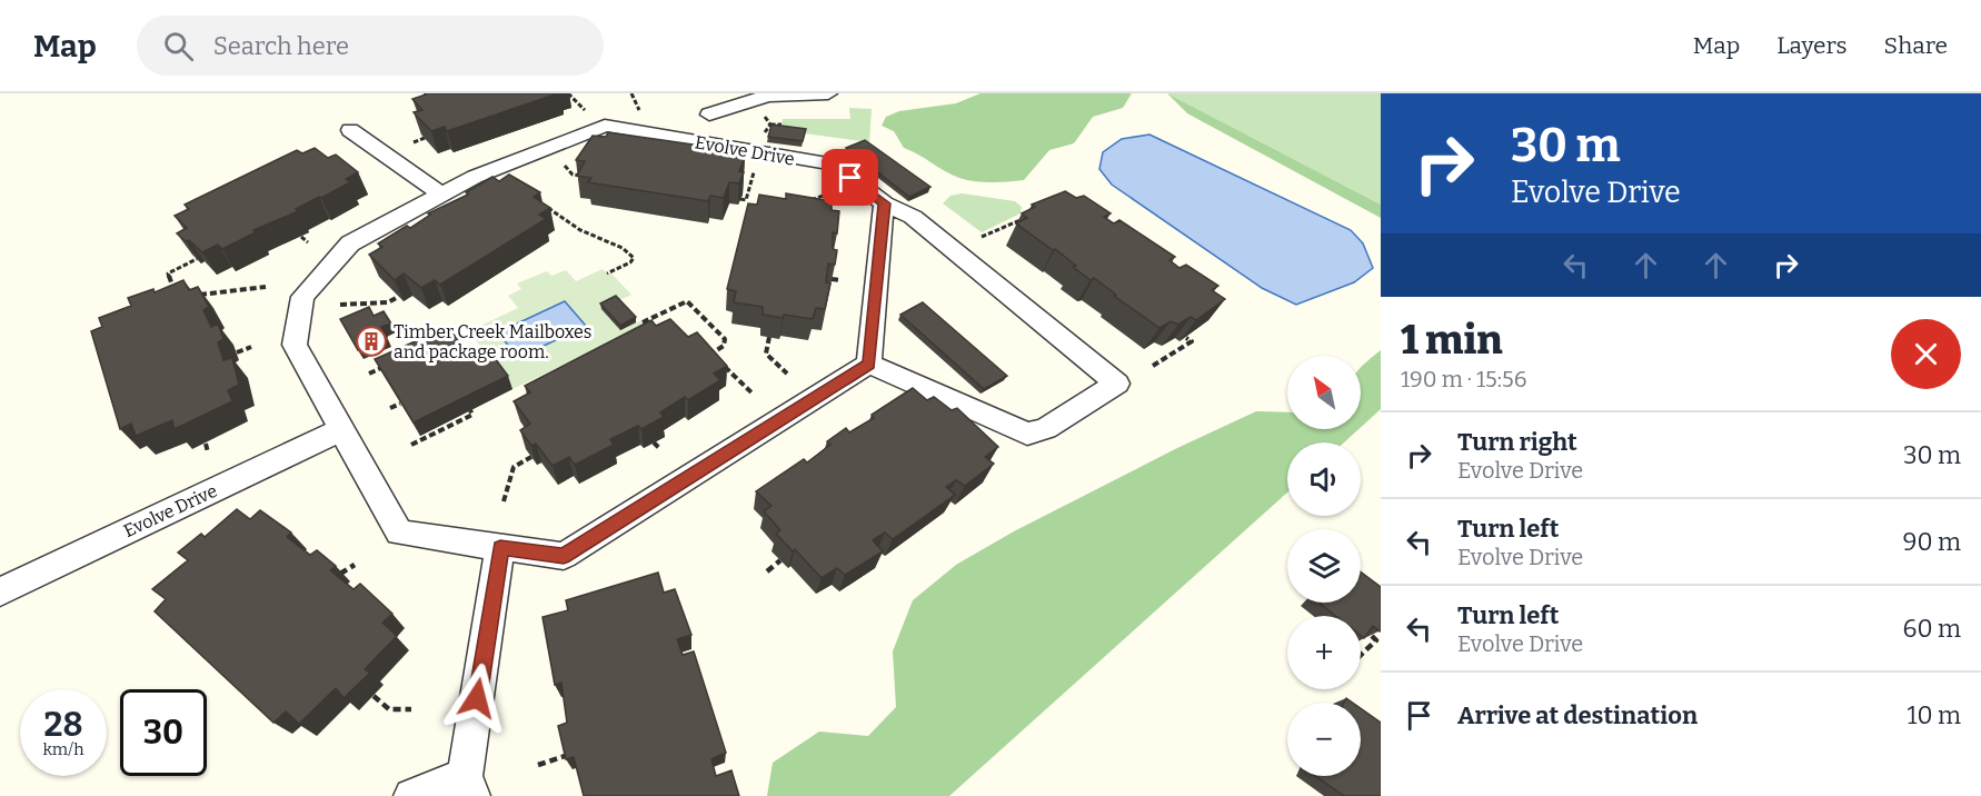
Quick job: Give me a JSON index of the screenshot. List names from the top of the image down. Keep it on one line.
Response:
{"streets":{"street":["Evolve Drive"]},"places":{"building":["Timber Creek Mailboxes and package room."]},"north":"top left","page":{"header":"Map","search":"Search here","nav":["Map","Layers","Share"],"turn":["30 m","Evolve Drive"],"heading":["1 min","190 m · 15:56"],"map_buttons":["+","−"],"list":[{"name":"Turn right","note":"Evolve Drive","value":"30 m"},{"name":"Turn left","note":"Evolve Drive","value":"90 m"},{"name":"Turn left","note":"Evolve Drive","value":"60 m"},{"name":"Arrive at destination","value":"10 m"}],"speed":"28 km/h","limit":"30"}}
